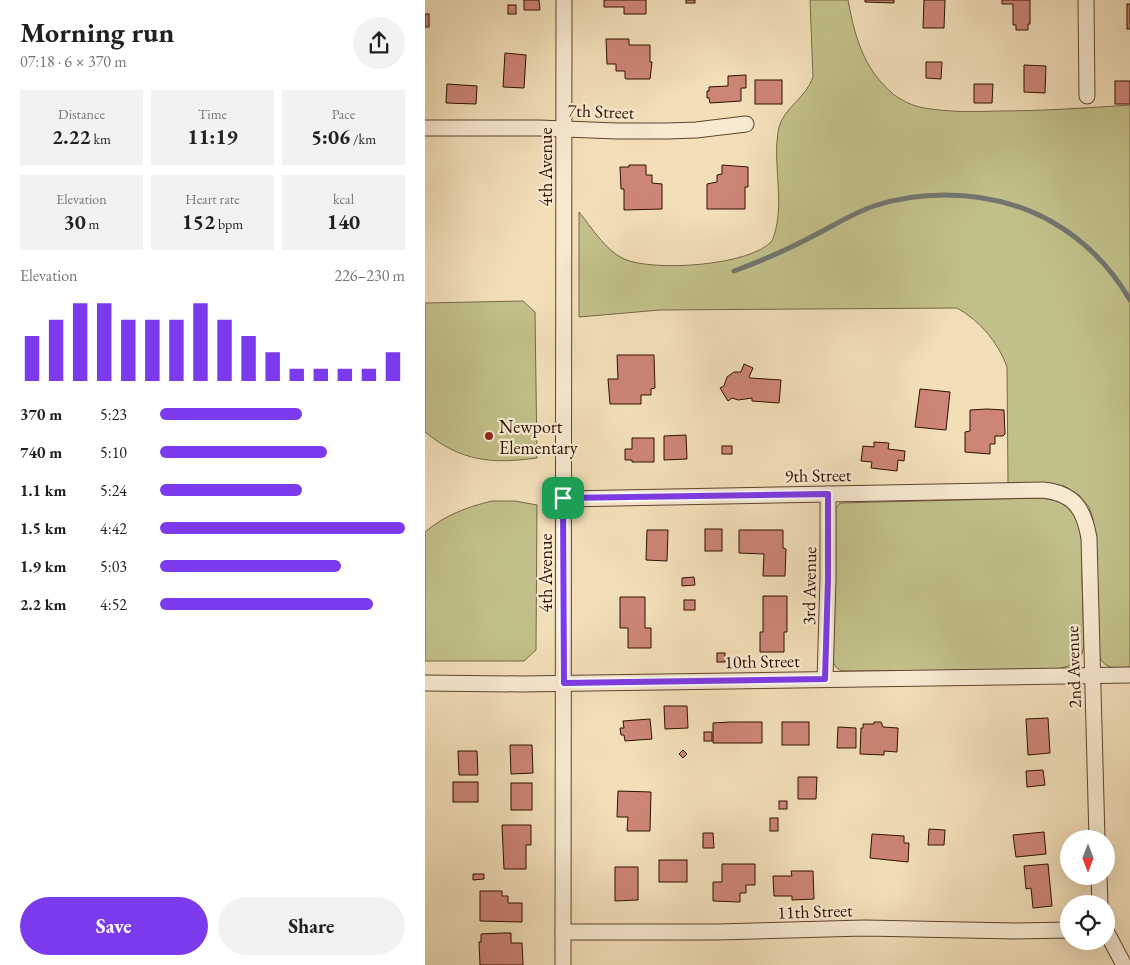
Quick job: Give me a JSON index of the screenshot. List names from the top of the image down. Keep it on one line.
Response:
{"streets":{"street":["7th Street","4th Avenue","9th Street","3rd Avenue","10th Street","2nd Avenue","11th Street"]},"crossings":[["7th Street","4th Avenue"],["4th Avenue","9th Street"],["4th Avenue","10th Street"],["4th Avenue","11th Street"],["9th Street","3rd Avenue"],["9th Street","2nd Avenue"],["3rd Avenue","10th Street"],["10th Street","2nd Avenue"]],"places":["Newport Elementary"],"north":"bottom","page":{"heading":["Morning run","07:18 · 6 × 370 m"],"stats":[["Distance","2.22 km"],["Time","11:19"],["Pace","5:06 /km"],["Elevation","30 m"],["Heart rate","152 bpm"],["kcal","140"]],"chart":["Elevation","226–230 m"],"list":[{"name":"370 m","note":"5:23"},{"name":"740 m","note":"5:10"},{"name":"1.1 km","note":"5:24"},{"name":"1.5 km","note":"4:42"},{"name":"1.9 km","note":"5:03"},{"name":"2.2 km","note":"4:52"}],"buttons":["Save","Share"]}}
